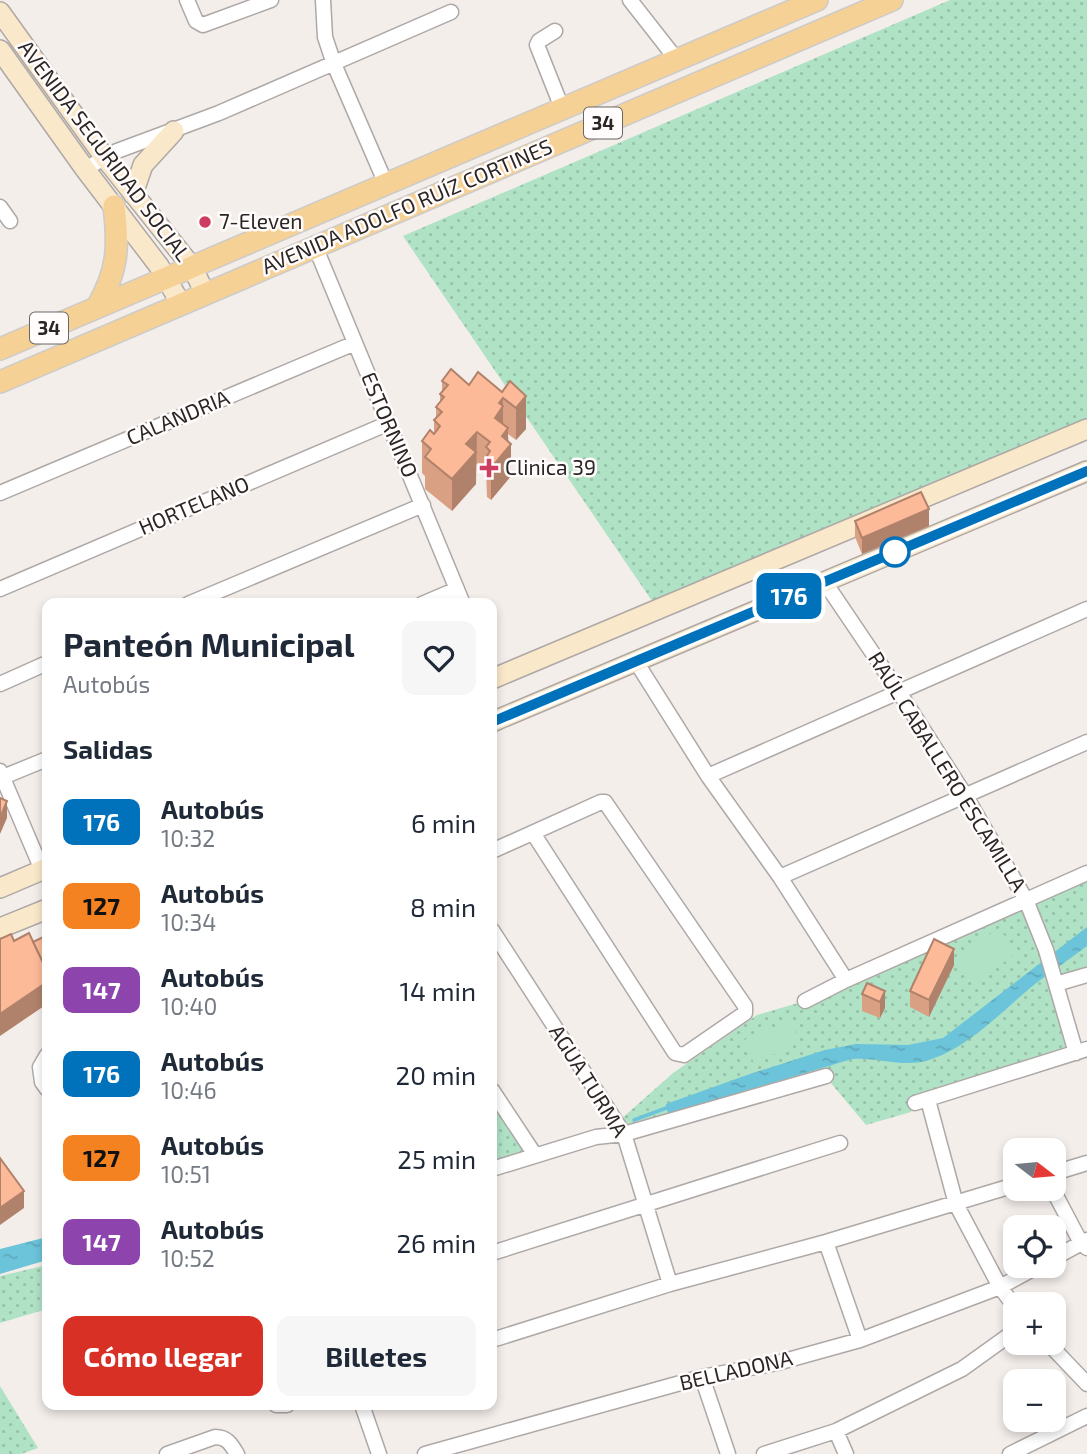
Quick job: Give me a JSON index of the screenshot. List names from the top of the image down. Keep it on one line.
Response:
{"streets":{"main road":["34","AVENIDA SEGURIDAD SOCIAL","AVENIDA ADOLFO RUÍZ CORTINES"],"street":["CALANDRIA","ESTORNINO","HORTELANO","RAÚL CABALLERO ESCAMILLA","AGUA TURMA","BELLADONA"]},"crossings":[["AVENIDA SEGURIDAD SOCIAL","AVENIDA ADOLFO RUÍZ CORTINES"],["AVENIDA ADOLFO RUÍZ CORTINES","ESTORNINO"],["CALANDRIA","ESTORNINO"],["ESTORNINO","HORTELANO"]],"places":{"other":["7-Eleven"],"health":["Clinica 39"]},"lines":["bus line 176"],"north":"right","page":{"on_map":"176","heading":[["Panteón Municipal","Autobús"],"Salidas"],"list":[{"mark":"176","name":"Autobús","note":"10:32","value":"6 min"},{"mark":"127","name":"Autobús","note":"10:34","value":"8 min"},{"mark":"147","name":"Autobús","note":"10:40","value":"14 min"},{"mark":"176","name":"Autobús","note":"10:46","value":"20 min"},{"mark":"127","name":"Autobús","note":"10:51","value":"25 min"},{"mark":"147","name":"Autobús","note":"10:52","value":"26 min"}],"map_buttons":["+","−"],"buttons":["Cómo llegar","Billetes"]}}
